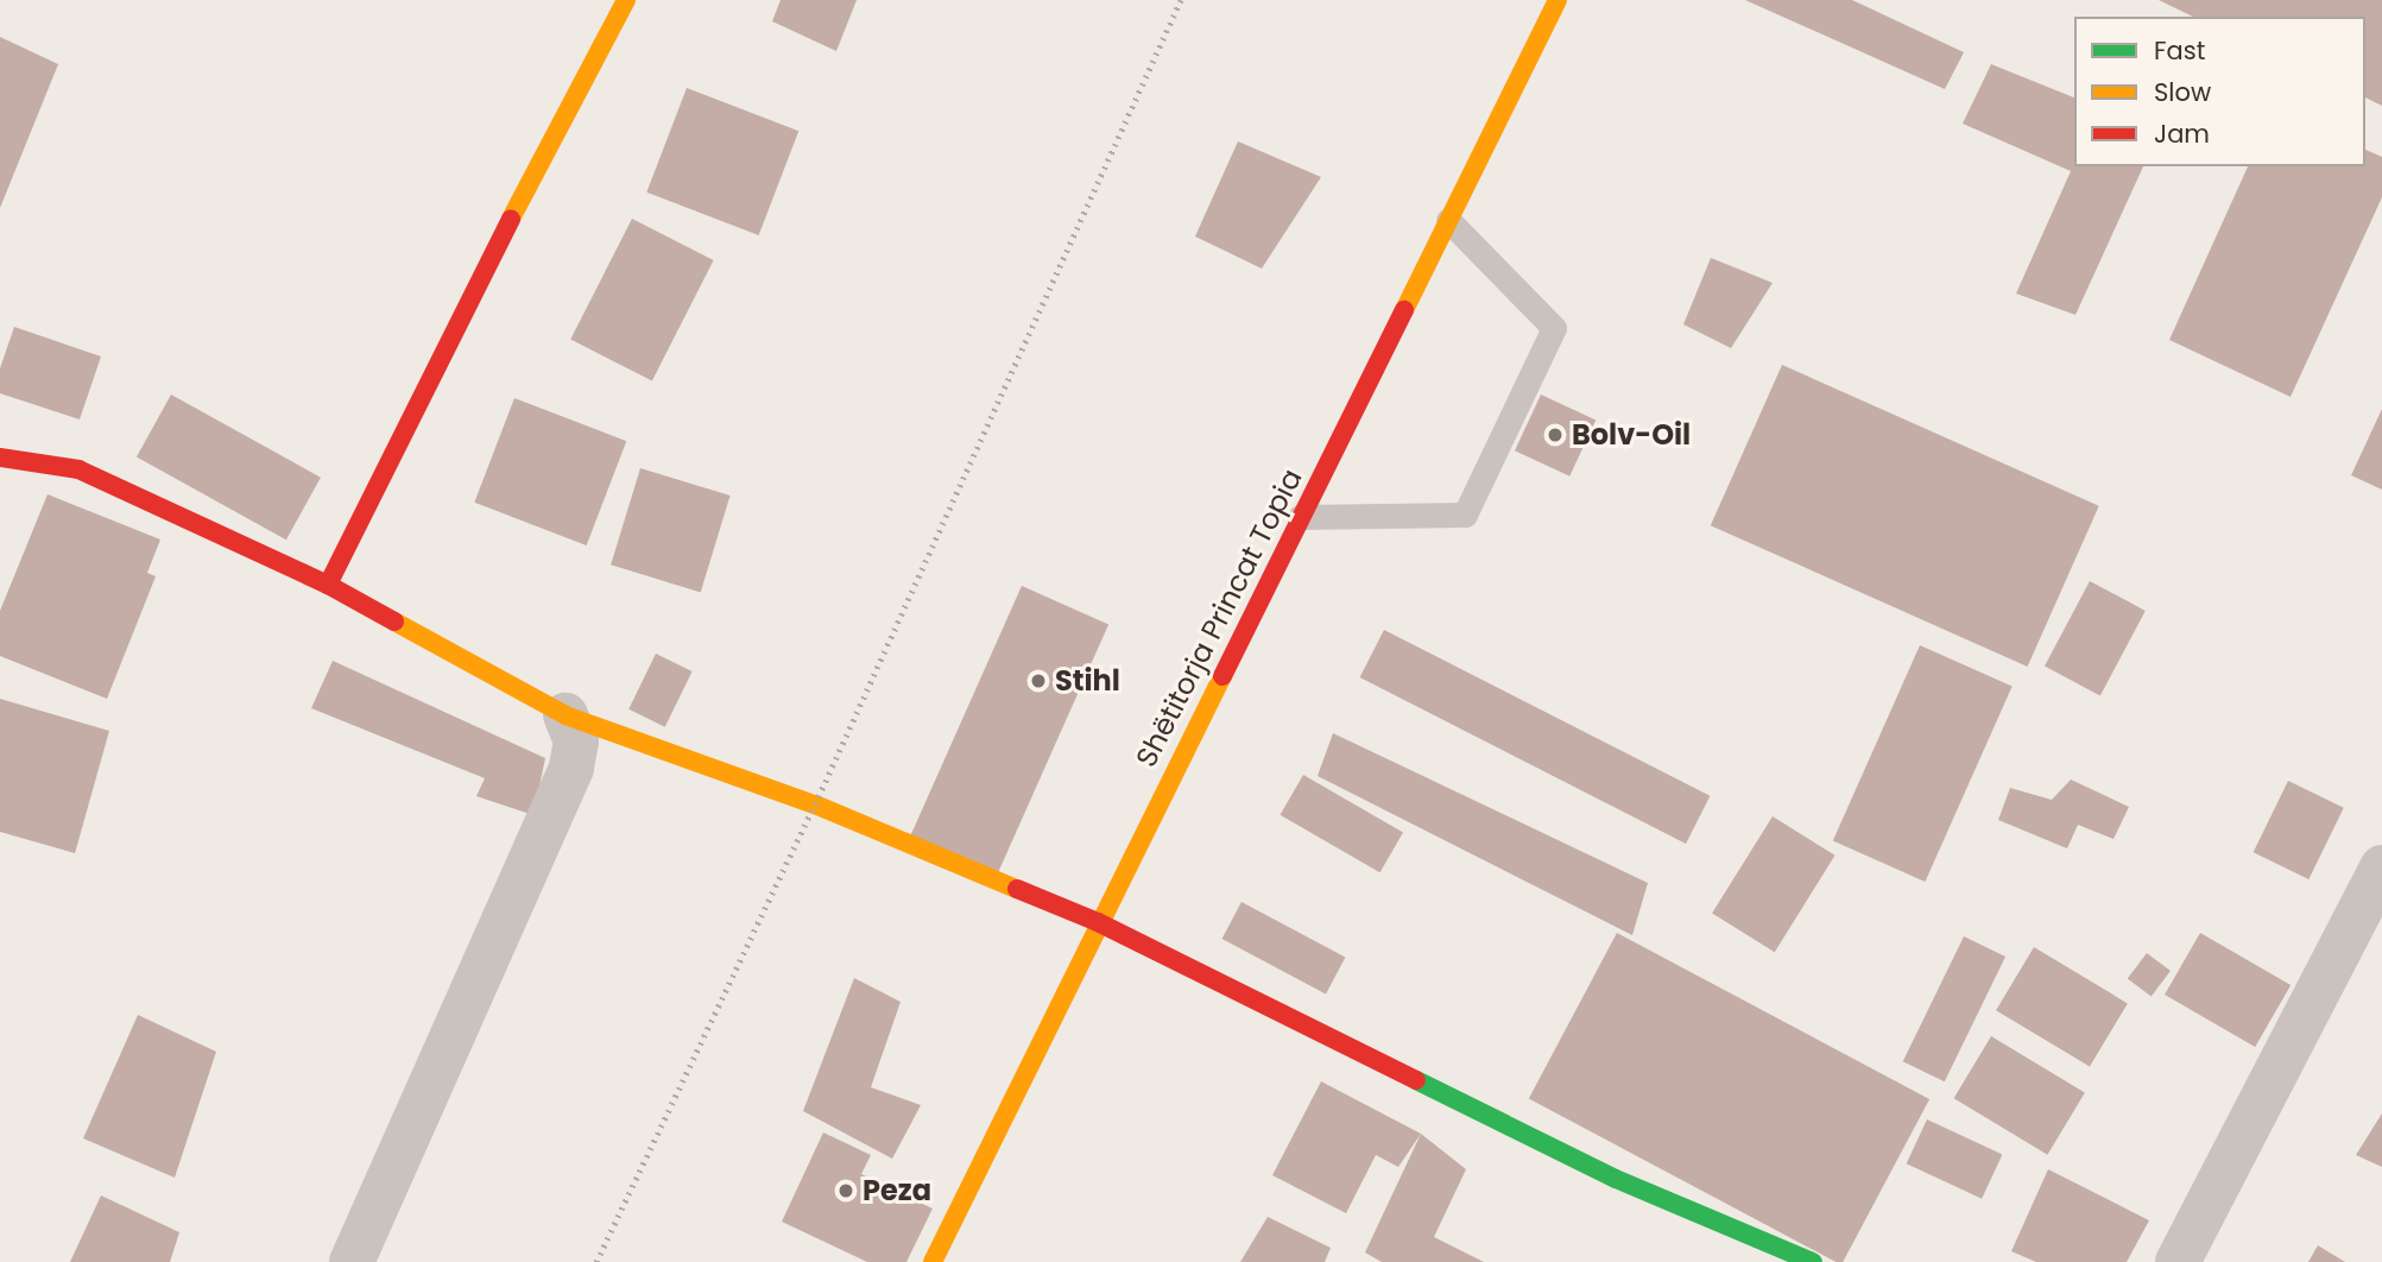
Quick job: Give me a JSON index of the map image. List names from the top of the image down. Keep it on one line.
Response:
{"streets":{"street":["Shëtitorja Princat Topia"]},"places":["Bolv-Oil","Stihl","Peza"],"legend":["Fast","Slow","Jam"]}
